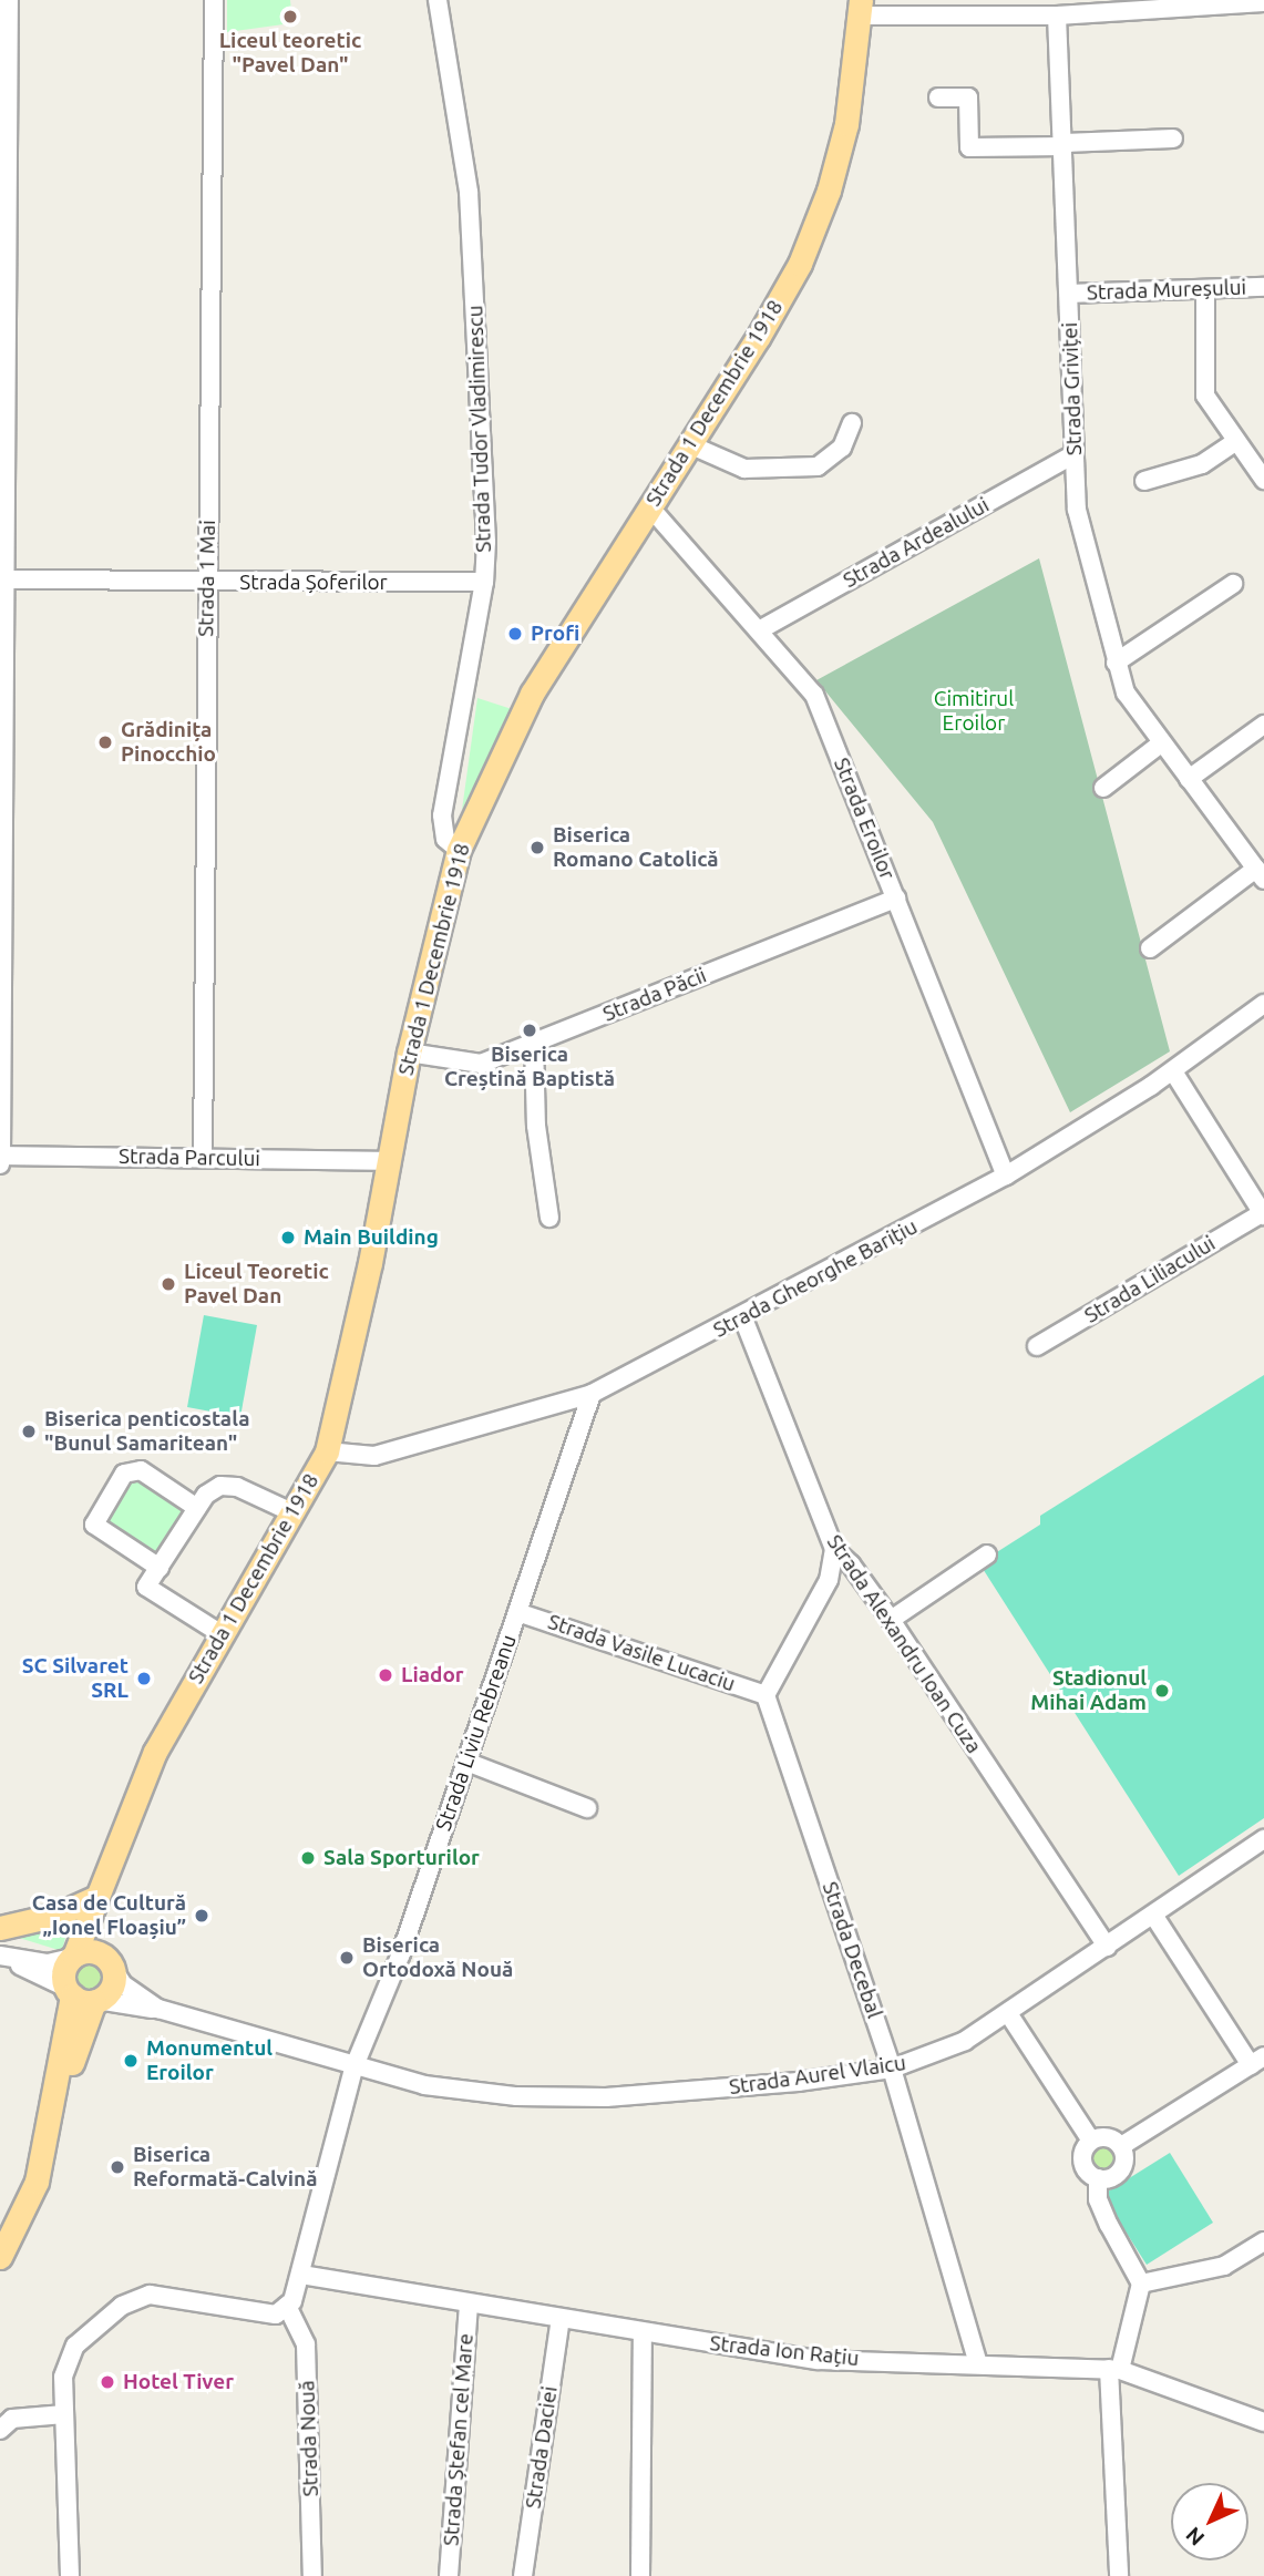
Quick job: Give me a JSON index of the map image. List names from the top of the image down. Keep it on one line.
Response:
{"streets":{"main road":["Strada 1 Decembrie 1918"],"street":["Strada Mureșului","Strada Griviței","Strada Tudor Vladimirescu","Strada Ardealului","Strada 1 Mai","Strada Șoferilor","Strada Eroilor","Strada Păcii","Strada Parcului","Strada Gheorghe Barițiu","Strada Liliacului","Strada Alexandru Ioan Cuza","Strada Vasile Lucaciu","Strada Liviu Rebreanu","Strada Decebal","Strada Aurel Vlaicu","Strada Ion Rațiu","Strada Nouă","Strada Ștefan cel Mare","Strada Daciei"]},"crossings":[["Strada Mureșului","Strada Griviței"],["Strada Griviței","Strada Ardealului"],["Strada 1 Decembrie 1918","Strada Tudor Vladimirescu"],["Strada 1 Decembrie 1918","Strada Eroilor"],["Strada 1 Decembrie 1918","Strada Păcii"],["Strada 1 Decembrie 1918","Strada Parcului"],["Strada 1 Decembrie 1918","Strada Gheorghe Barițiu"],["Strada Tudor Vladimirescu","Strada Șoferilor"],["Strada Ardealului","Strada Eroilor"],["Strada 1 Mai","Strada Șoferilor"],["Strada 1 Mai","Strada Parcului"],["Strada Eroilor","Strada Păcii"],["Strada Eroilor","Strada Gheorghe Barițiu"],["Strada Gheorghe Barițiu","Strada Alexandru Ioan Cuza"],["Strada Gheorghe Barițiu","Strada Liviu Rebreanu"],["Strada Alexandru Ioan Cuza","Strada Aurel Vlaicu"],["Strada Vasile Lucaciu","Strada Liviu Rebreanu"],["Strada Vasile Lucaciu","Strada Decebal"],["Strada Liviu Rebreanu","Strada Aurel Vlaicu"],["Strada Liviu Rebreanu","Strada Ion Rațiu"],["Strada Liviu Rebreanu","Strada Nouă"],["Strada Decebal","Strada Aurel Vlaicu"],["Strada Decebal","Strada Ion Rațiu"],["Strada Ion Rațiu","Strada Ștefan cel Mare"],["Strada Ion Rațiu","Strada Daciei"]],"parks":["Cimitirul Eroilor"],"places":["Liceul teoretic \"Pavel Dan\"","Profi","Grădinița Pinocchio","Biserica Romano Catolică","Biserica Creștină Baptistă","Main Building","Liceul Teoretic Pavel Dan","Biserica penticostala \"Bunul Samaritean\"","Liador","SC Silvaret SRL","Stadionul Mihai Adam","Sala Sporturilor","Casa de Cultură „Ionel Floașiu”","Biserica Ortodoxă Nouă","Monumentul Eroilor","Biserica Reformată-Calvină","Hotel Tiver"],"north":"bottom left"}
